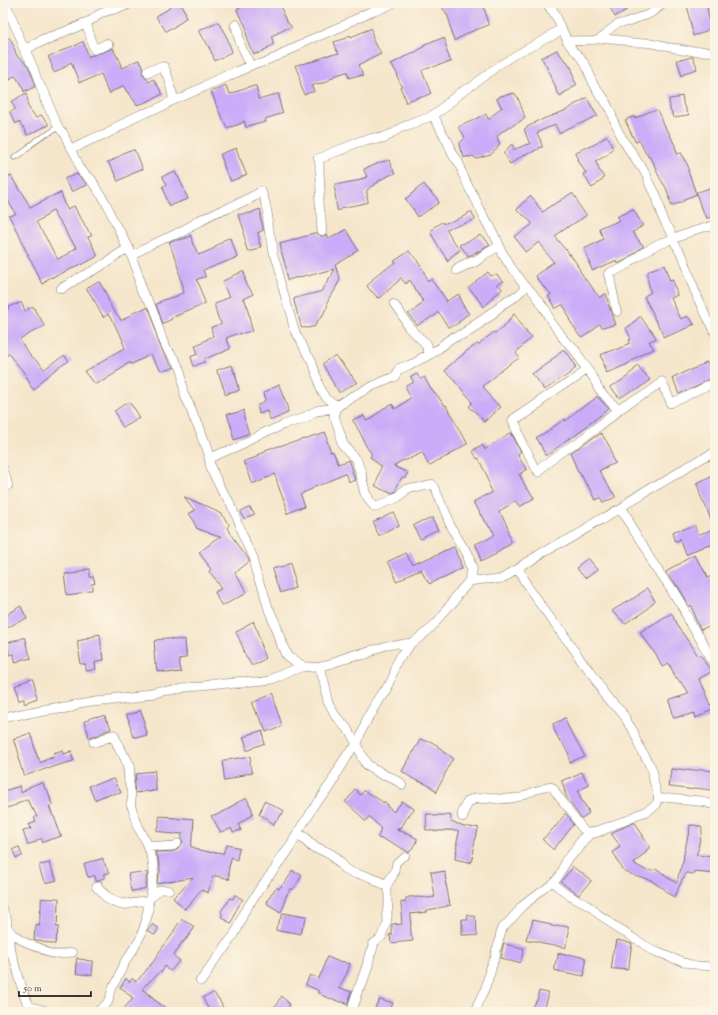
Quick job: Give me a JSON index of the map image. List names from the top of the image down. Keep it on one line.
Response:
{"scale_bar":"50 m"}
